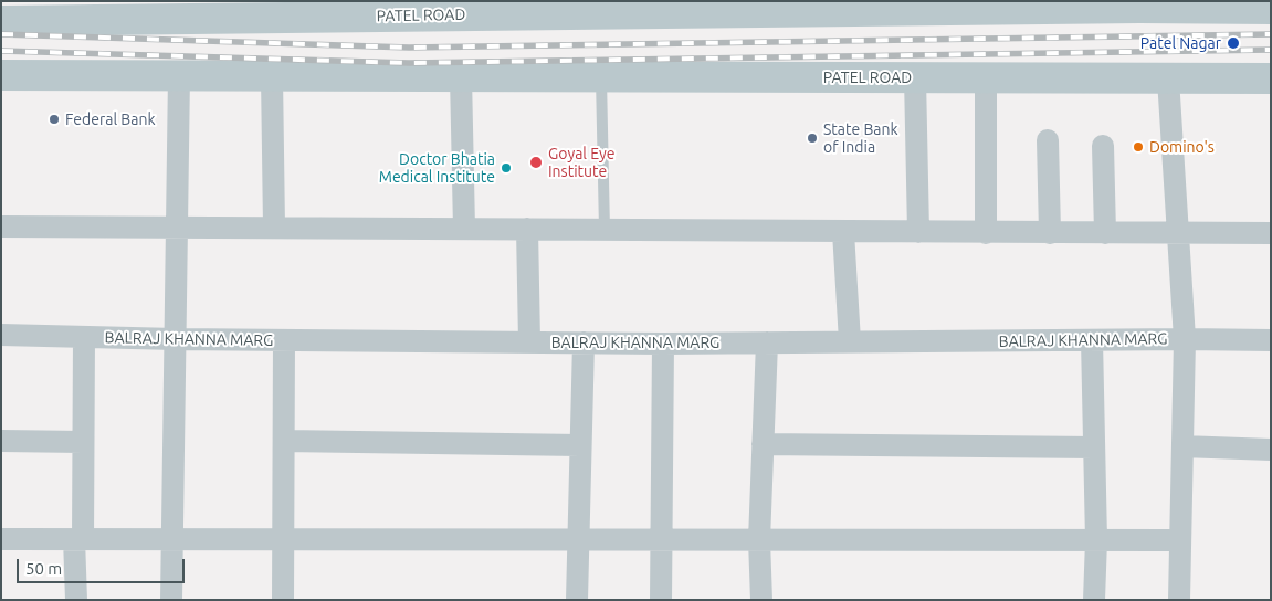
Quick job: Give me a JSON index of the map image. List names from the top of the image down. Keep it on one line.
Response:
{"streets":{"main road":["PATEL ROAD"],"street":["BALRAJ KHANNA MARG"]},"places":["Patel Nagar","Federal Bank","State Bank of India","Domino's","Goyal Eye Institute","Doctor Bhatia Medical Institute"],"scale_bar":"50 m"}
